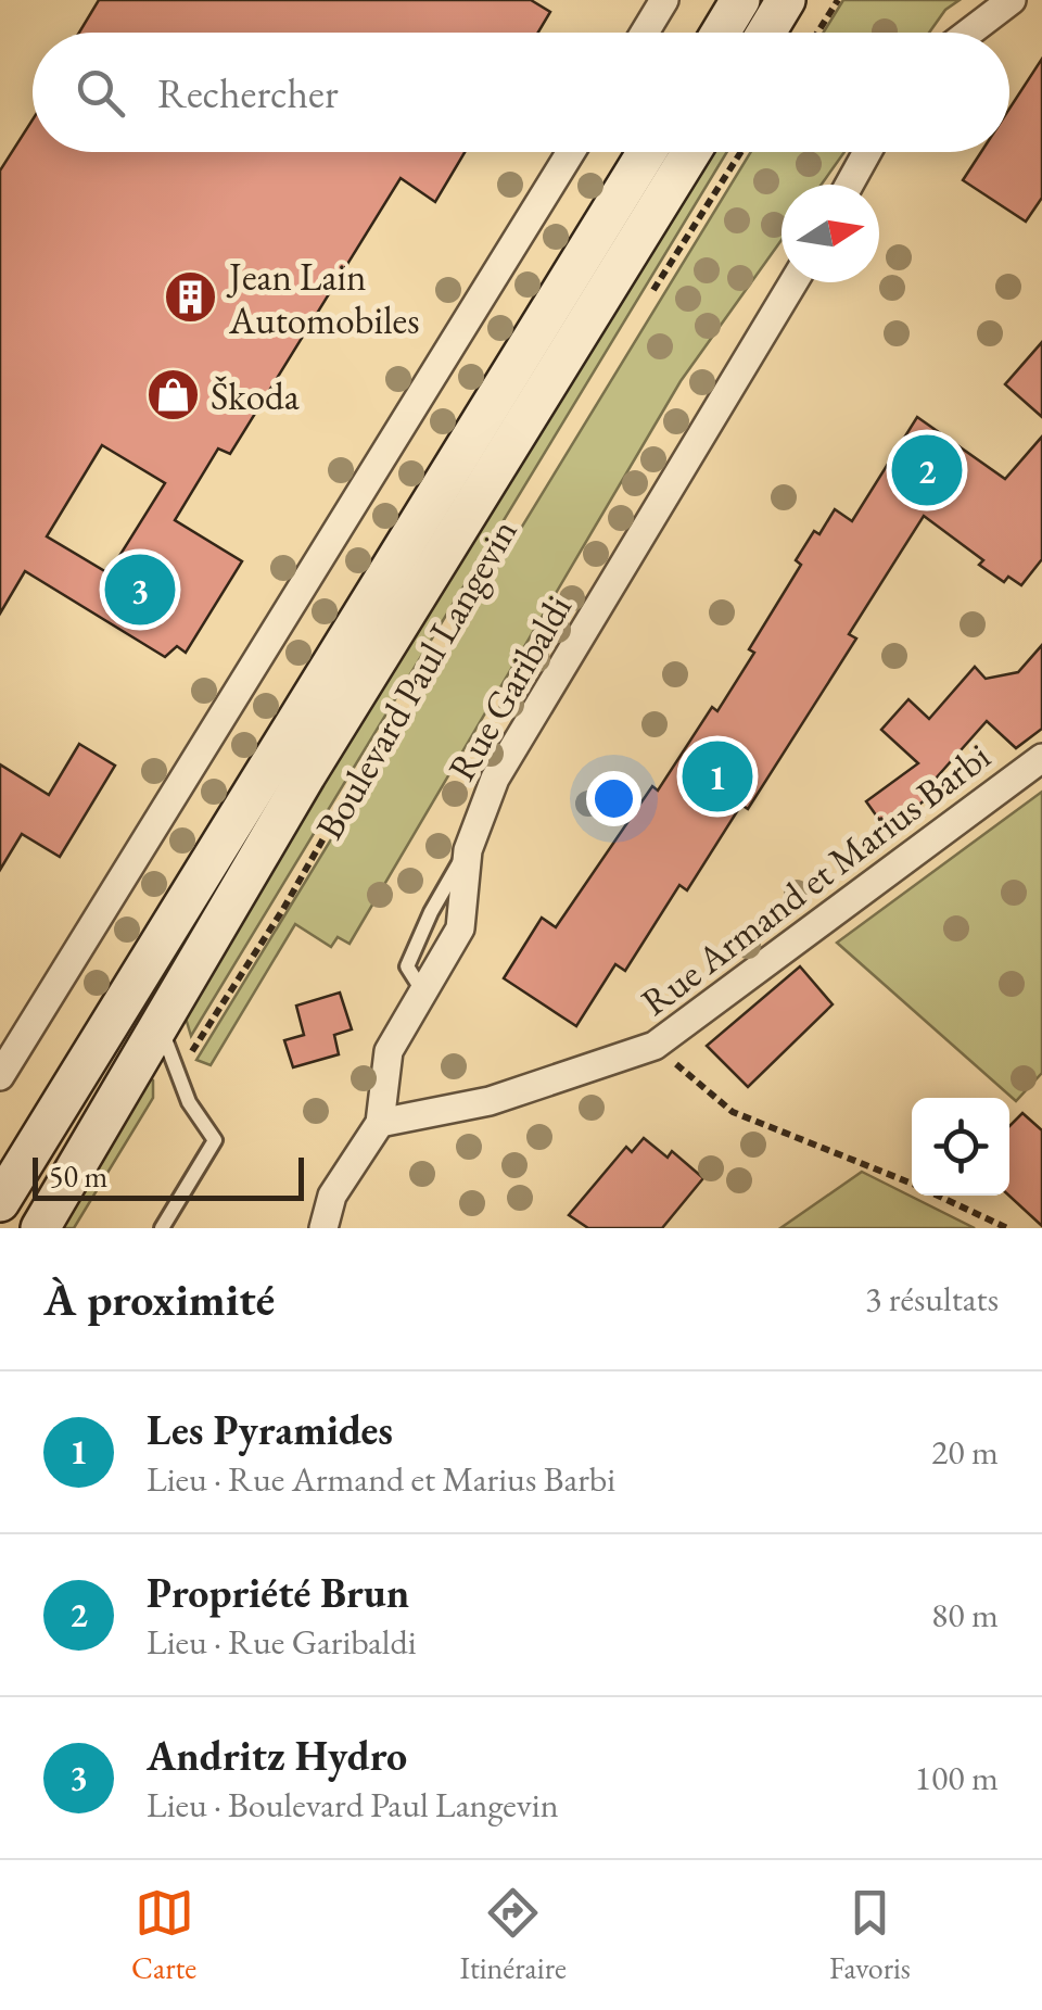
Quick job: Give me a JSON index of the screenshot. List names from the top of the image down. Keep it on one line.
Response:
{"streets":{"main road":["Boulevard Paul Langevin"],"street":["Rue Garibaldi","Rue Armand et Marius Barbi"]},"crossings":[["Rue Garibaldi","Rue Armand et Marius Barbi"]],"places":{"building":["Jean Lain Automobiles"],"shop":["Škoda"]},"scale_bar":"50 m","north":"right","page":{"search":"Rechercher","pins":["2","3","1"],"scale":"50 m","heading":["À proximité","3 résultats"],"list":[{"mark":"1","name":"Les Pyramides","note":"Lieu · Rue Armand et Marius Barbi","value":"20 m"},{"mark":"2","name":"Propriété Brun","note":"Lieu · Rue Garibaldi","value":"80 m"},{"mark":"3","name":"Andritz Hydro","note":"Lieu · Boulevard Paul Langevin","value":"100 m"}],"nav":["Carte","Itinéraire","Favoris"]}}
